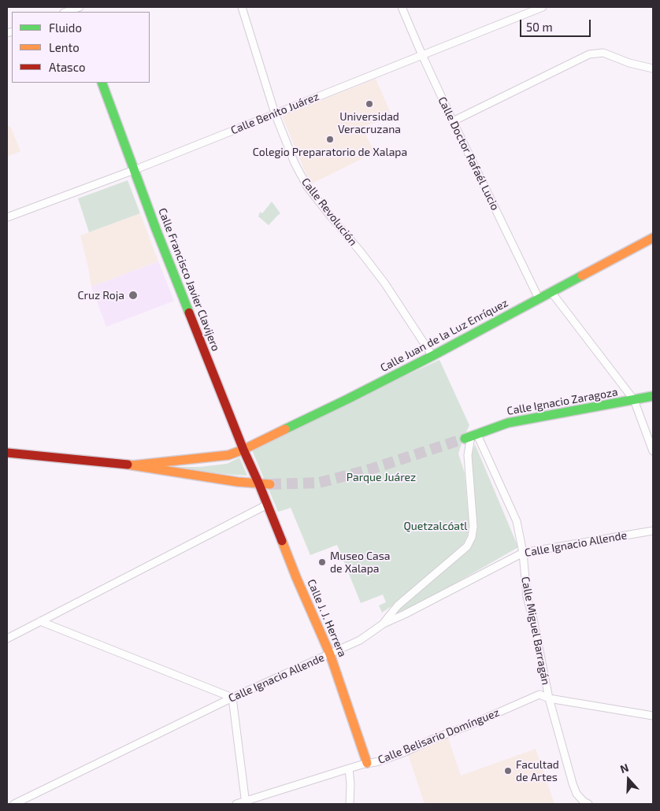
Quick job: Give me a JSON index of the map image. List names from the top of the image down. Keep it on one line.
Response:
{"streets":{"main road":["Calle Francisco Javier Clavijero","Calle Juan de la Luz Enríquez","Calle Ignacio Zaragoza","Calle J. J. Herrera"],"street":["Calle Benito Juárez","Calle Doctor Rafaél Lucio","Calle Revolución","Calle Ignacio Allende","Calle Miguel Barragán","Calle Belisario Domínguez"]},"crossings":[["Calle Benito Juárez","Calle Doctor Rafaél Lucio"],["Calle Benito Juárez","Calle Revolución"],["Calle Benito Juárez","Calle Francisco Javier Clavijero"],["Calle Doctor Rafaél Lucio","Calle Juan de la Luz Enríquez"],["Calle Revolución","Calle Juan de la Luz Enríquez"],["Calle Francisco Javier Clavijero","Calle Juan de la Luz Enríquez"],["Calle Francisco Javier Clavijero","Calle J. J. Herrera"],["Calle Ignacio Zaragoza","Calle Miguel Barragán"],["Calle Ignacio Allende","Calle J. J. Herrera"],["Calle Ignacio Allende","Calle Miguel Barragán"],["Calle J. J. Herrera","Calle Belisario Domínguez"],["Calle Miguel Barragán","Calle Belisario Domínguez"]],"parks":["Parque Juárez","Quetzalcóatl"],"places":["Universidad Veracruzana","Colegio Preparatorio de Xalapa","Cruz Roja","Museo Casa de Xalapa","Facultad de Artes"],"legend":["Fluido","Lento","Atasco"],"scale_bar":"50 m","north":"top"}
